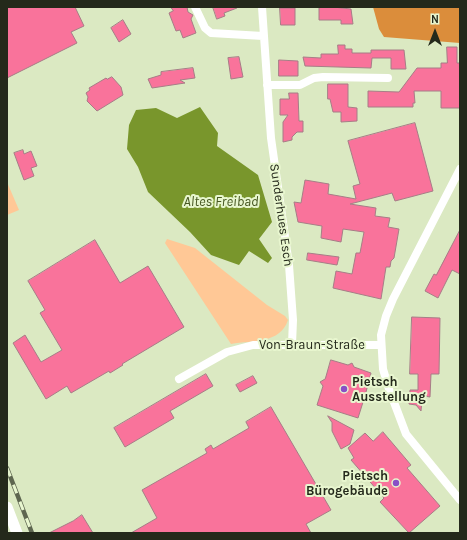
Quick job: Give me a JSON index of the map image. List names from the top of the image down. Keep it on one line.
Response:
{"streets":{"street":["Sunderhues Esch","Von-Braun-Straße"]},"crossings":[["Sunderhues Esch","Von-Braun-Straße"]],"water":["Altes Freibad"],"places":["Pietsch Ausstellung","Pietsch Bürogebäude"],"north":"top"}
